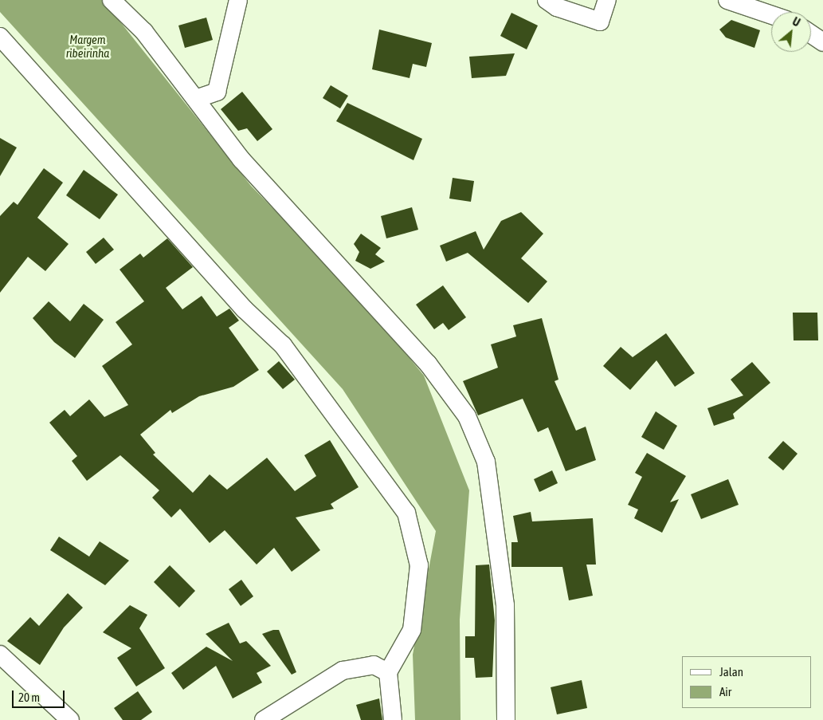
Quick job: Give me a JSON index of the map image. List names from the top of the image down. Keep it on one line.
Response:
{"water":["Margem ribeirinha"],"legend":["Jalan","Air"],"scale_bar":"20 m","north":"top right"}
